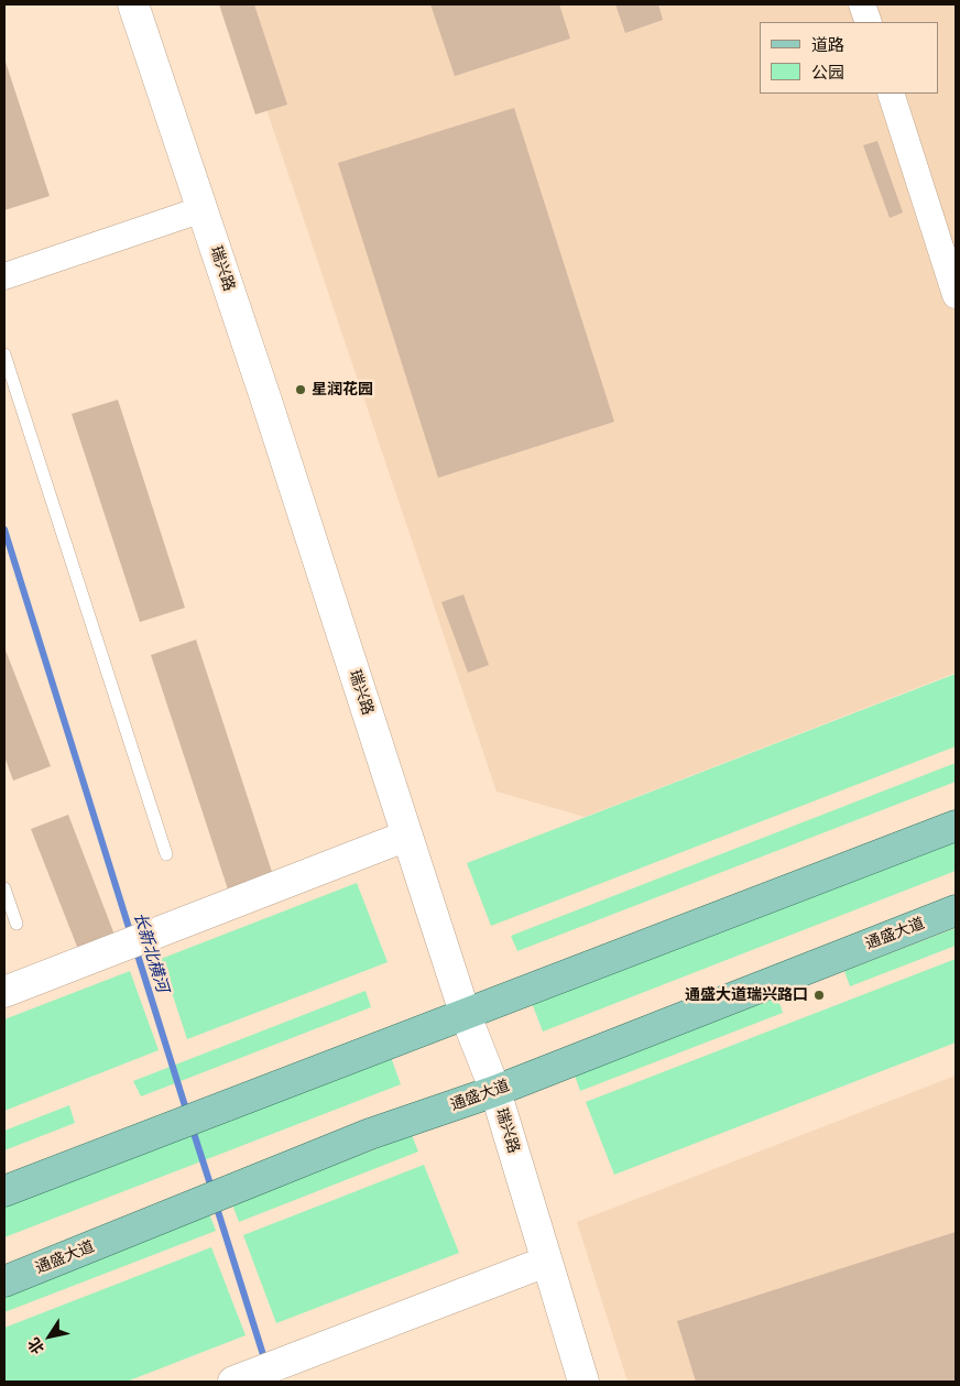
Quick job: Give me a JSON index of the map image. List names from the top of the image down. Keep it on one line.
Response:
{"streets":{"main road":["通盛大道"],"street":["瑞兴路"]},"crossings":[["瑞兴路","通盛大道"]],"water":["长新北横河"],"places":["星润花园","通盛大道瑞兴路口"],"legend":["道路","公园"],"north":"bottom left"}
